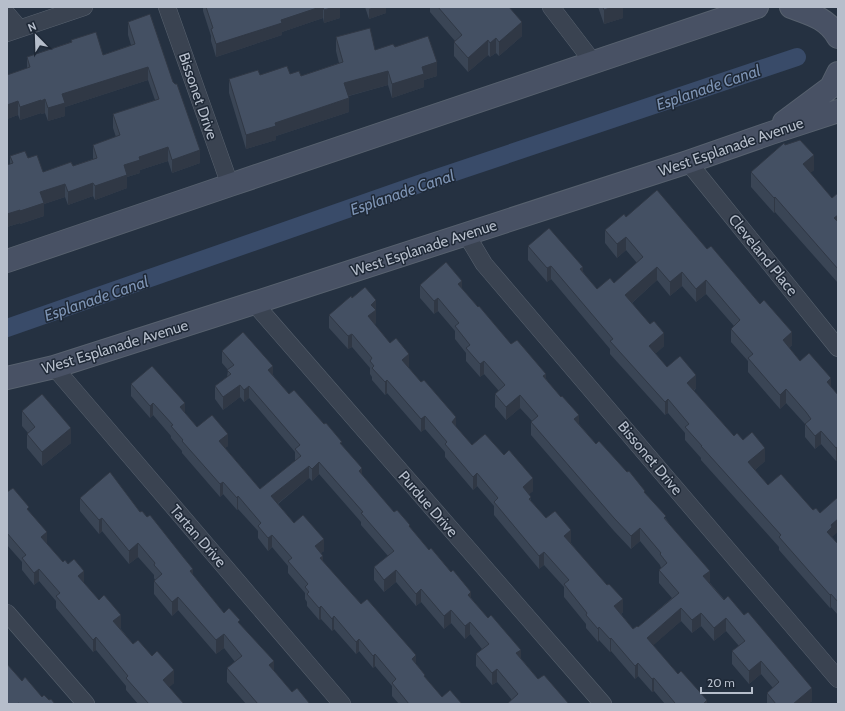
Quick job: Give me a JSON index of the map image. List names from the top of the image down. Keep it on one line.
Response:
{"streets":{"main road":["West Esplanade Avenue"],"street":["Bissonet Drive","Cleveland Place","Purdue Drive","Tartan Drive"]},"crossings":[["Bissonet Drive","West Esplanade Avenue"],["West Esplanade Avenue","Cleveland Place"],["West Esplanade Avenue","Purdue Drive"],["West Esplanade Avenue","Tartan Drive"]],"water":["Esplanade Canal"],"scale_bar":"20 m","north":"top left"}
